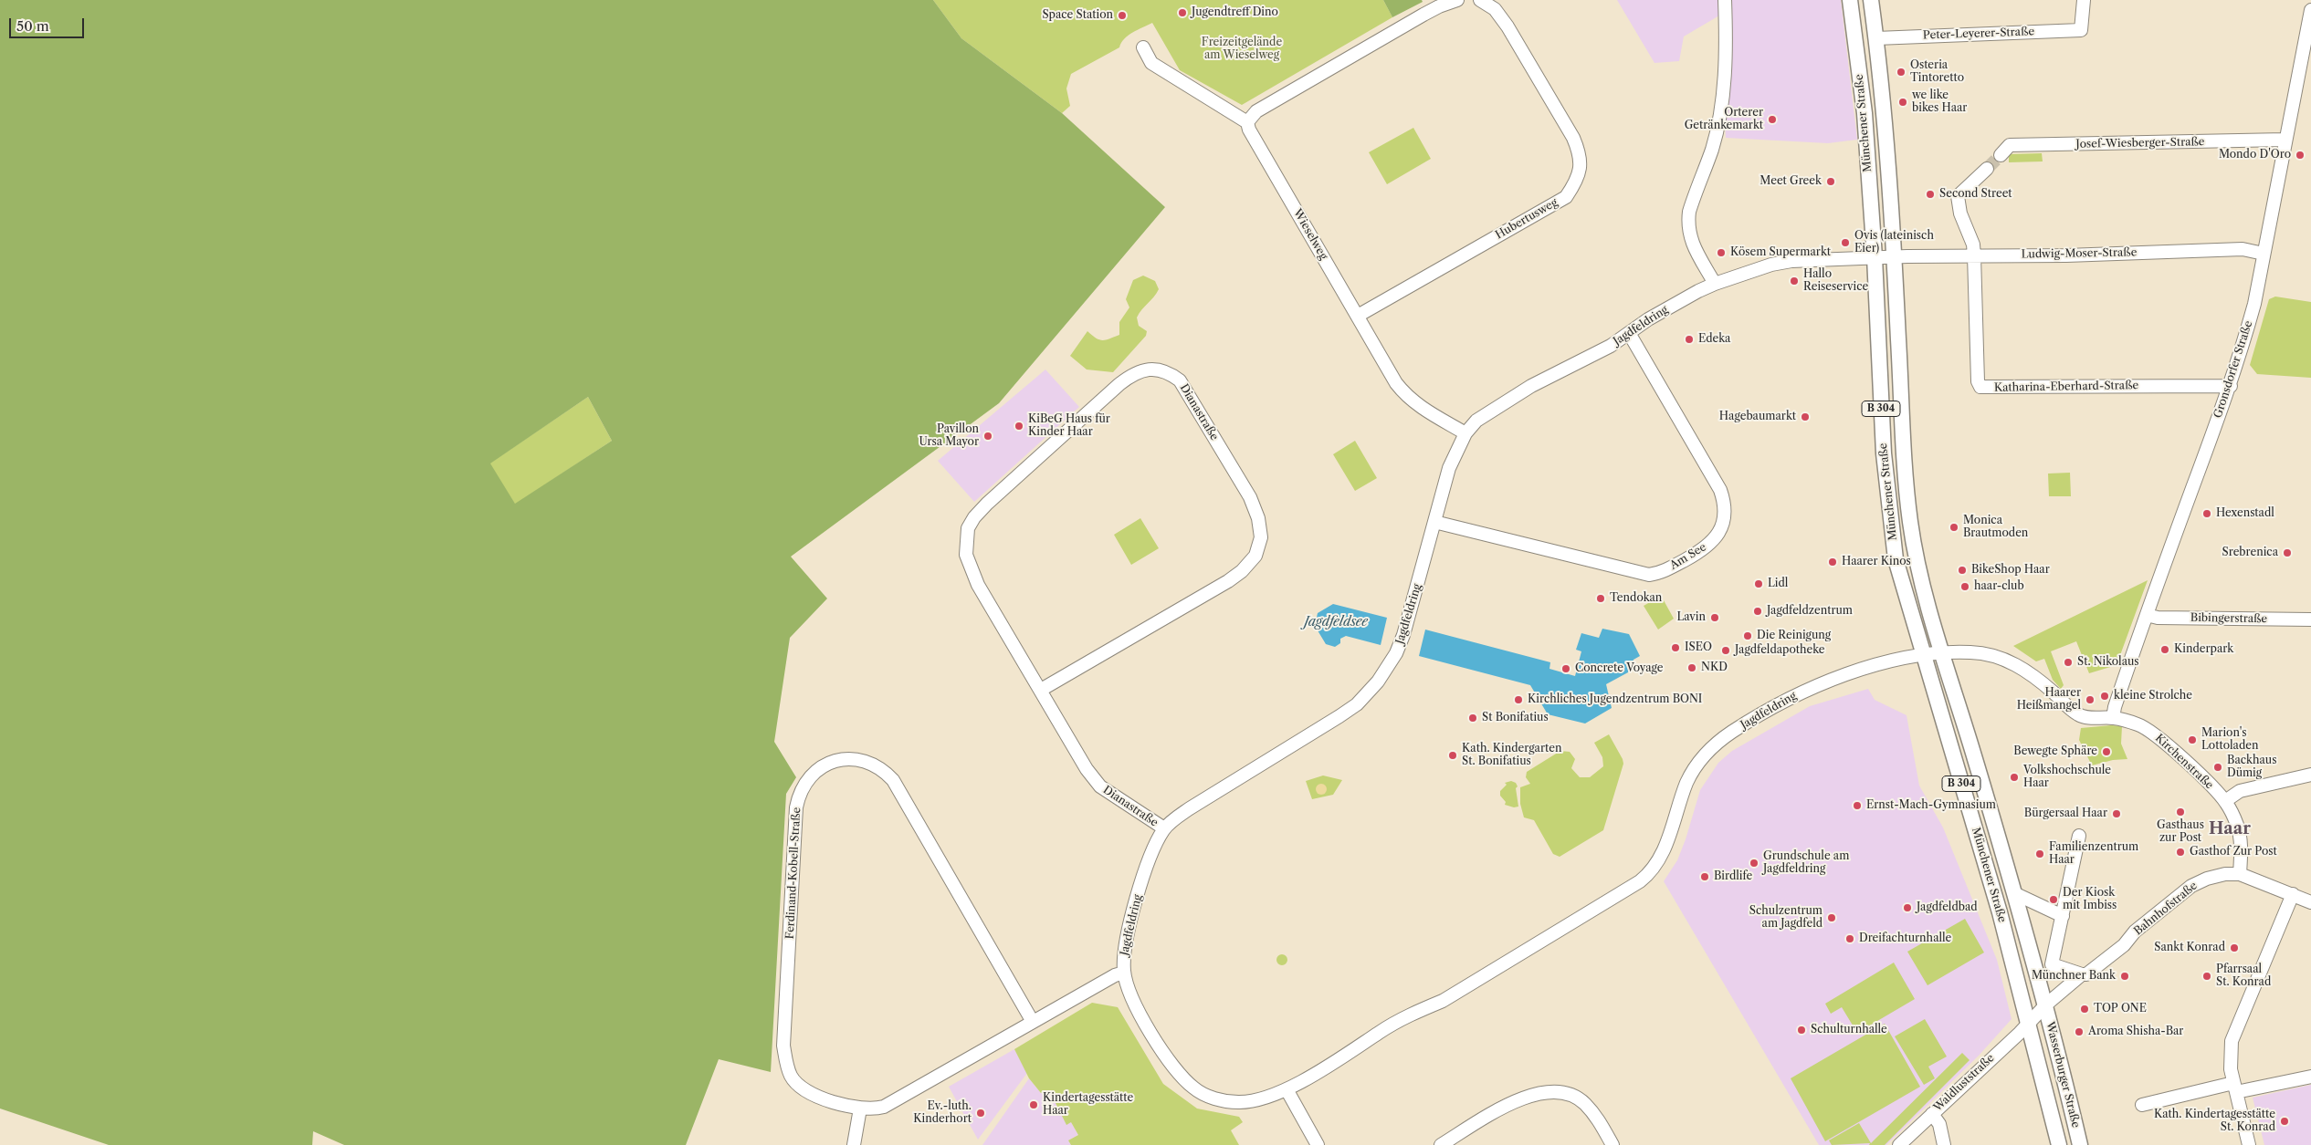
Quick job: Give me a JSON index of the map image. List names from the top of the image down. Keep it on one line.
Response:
{"streets":{"main road":["Münchener Straße","B 304","Wasserburger Straße"],"street":["Peter-Leyerer-Straße","Josef-Wiesberger-Straße","Hubertusweg","Wieselweg","Ludwig-Moser-Straße","Jagdfeldring","Gronsdorfer Straße","Katharina-Eberhard-Straße","Dianastraße","Am See","Bibingerstraße","Kirchenstraße","Ferdinand-Kobell-Straße","Bahnhofstraße","Waldluststraße"]},"crossings":[["Peter-Leyerer-Straße","Münchener Straße"],["Münchener Straße","Ludwig-Moser-Straße"],["Münchener Straße","Jagdfeldring"],["Münchener Straße","Kirchenstraße"],["Münchener Straße","Bahnhofstraße"],["Münchener Straße","Wasserburger Straße"],["Münchener Straße","Waldluststraße"],["Josef-Wiesberger-Straße","Gronsdorfer Straße"],["Hubertusweg","Wieselweg"],["Wieselweg","Jagdfeldring"],["Ludwig-Moser-Straße","Jagdfeldring"],["Ludwig-Moser-Straße","Gronsdorfer Straße"],["Ludwig-Moser-Straße","Katharina-Eberhard-Straße"],["Jagdfeldring","Dianastraße"],["Jagdfeldring","Am See"],["Jagdfeldring","Kirchenstraße"],["Jagdfeldring","Ferdinand-Kobell-Straße"],["Gronsdorfer Straße","Katharina-Eberhard-Straße"],["Gronsdorfer Straße","Bibingerstraße"],["Gronsdorfer Straße","Kirchenstraße"],["Kirchenstraße","Bahnhofstraße"],["Bahnhofstraße","Wasserburger Straße"],["Bahnhofstraße","Waldluststraße"],["Wasserburger Straße","Waldluststraße"]],"districts":["Haar"],"water":["Jagdfeldsee"],"parks":["Freizeitgelände am Wieselweg"],"places":["Jugendtreff Dino","Space Station","Osteria Tintoretto","we like bikes Haar","Orterer Getränkemarkt","Mondo D'Oro","Meet Greek","Second Street","Ovis (lateinisch Eier)","Kösem Supermarkt","Hallo Reiseservice","Edeka","Hagebaumarkt","KiBeG Haus für Kinder Haar","Pavillon Ursa Mayor","Hexenstadl","Monica Brautmoden","Srebrenica","Haarer Kinos","BikeShop Haar","Lidl","haar-club","Tendokan","Jagdfeldzentrum","Lavin","Die Reinigung","ISEO","Kinderpark","Jagdfeldapotheke","St. Nikolaus","NKD","Concrete Voyage","kleine Strolche","Kirchliches Jugendzentrum BONI","Haarer Heißmangel","St Bonifatius","Marion's Lottoladen","Bewegte Sphäre","Kath. Kindergarten St. Bonifatius","Backhaus Dümig","Volkshochschule Haar","Ernst-Mach-Gymnasium","Gasthaus zur Post","Bürgersaal Haar","Gasthof Zur Post","Familienzentrum Haar","Grundschule am Jagdfeldring","Birdlife","Der Kiosk mit Imbiss","Jagdfeldbad","Schulzentrum am Jagdfeld","Dreifachturnhalle","Sankt Konrad","Münchner Bank","Pfarrsaal St. Konrad","TOP ONE","Schulturnhalle","Aroma Shisha-Bar","Kindertagesstätte Haar","Ev.-luth. Kinderhort","Kath. Kindertagesstätte St. Konrad"],"scale_bar":"50 m"}
